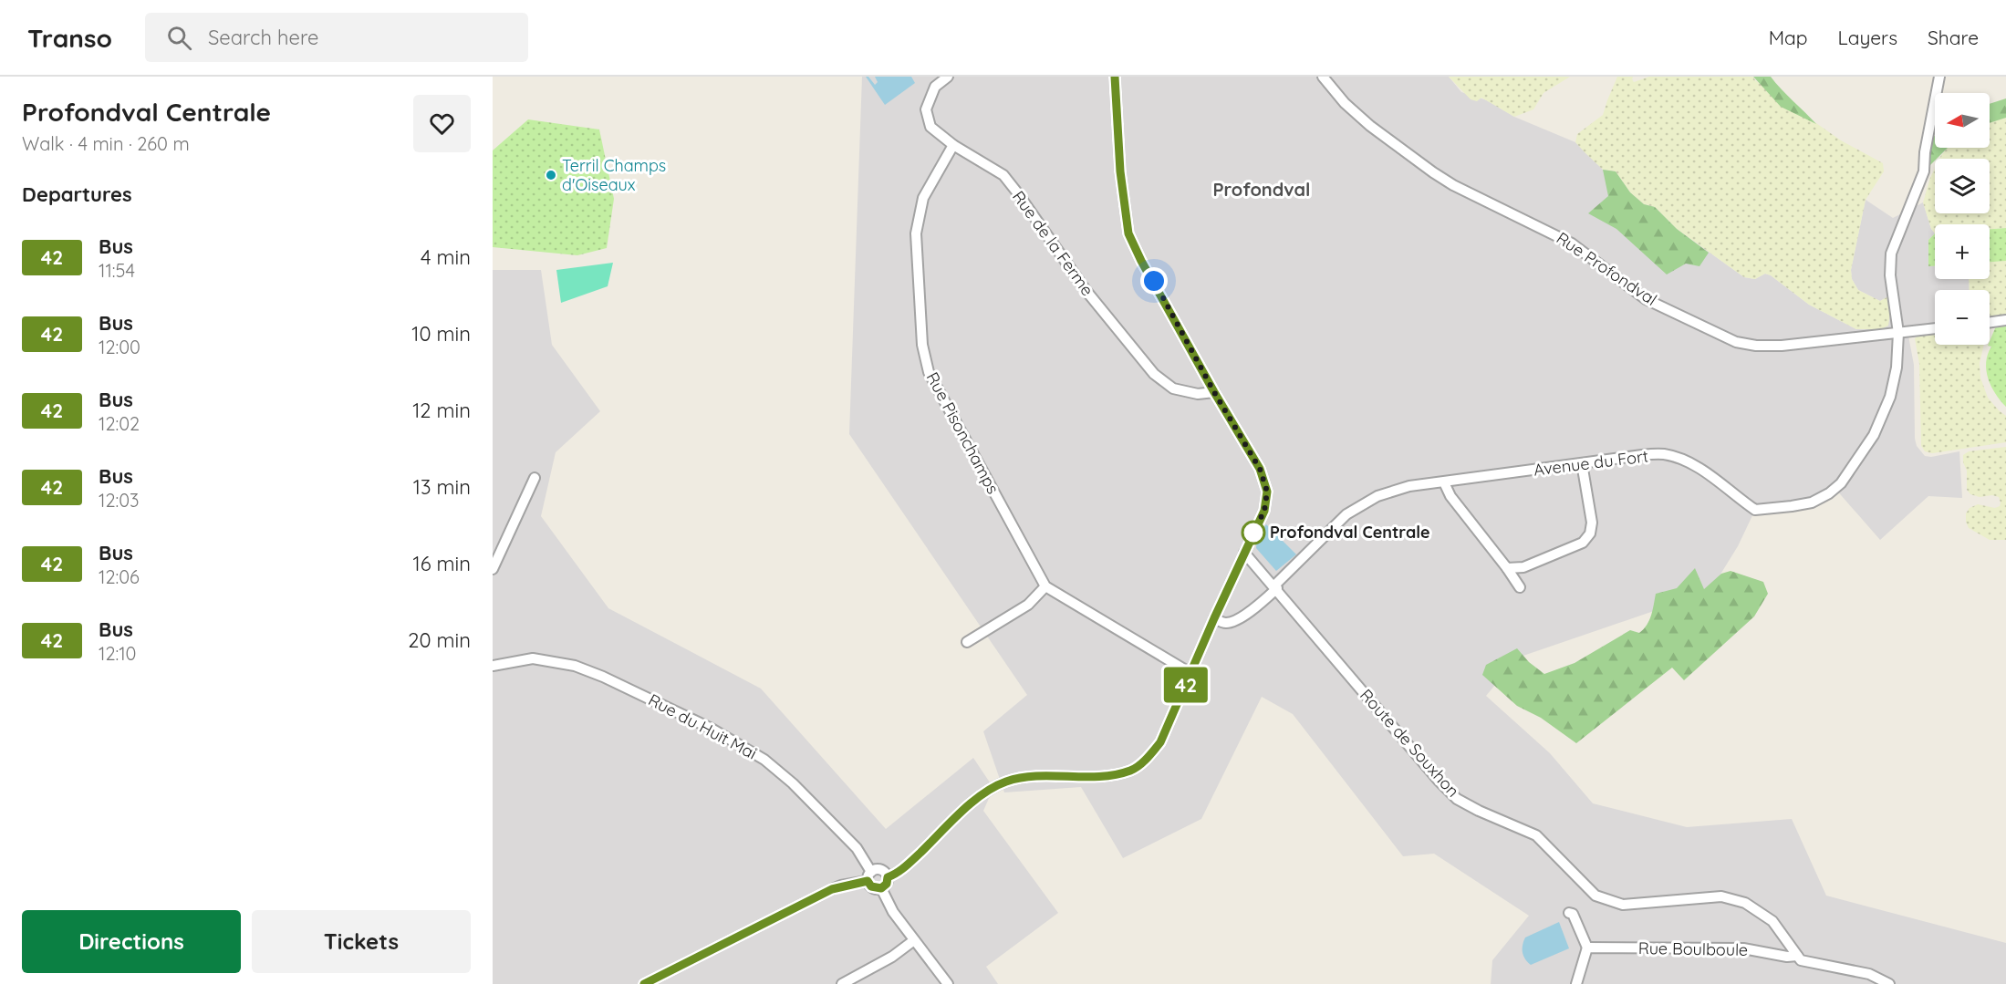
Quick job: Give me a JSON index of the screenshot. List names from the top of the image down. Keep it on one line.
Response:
{"streets":{"street":["Rue de la Ferme","Rue Profondval","Rue Pisonchamps","Avenue du Fort","Rue du Huit Mai","Route de Souxhon","Rue Boulboule"]},"crossings":[["Rue de la Ferme","Rue Pisonchamps"],["Rue Profondval","Avenue du Fort"],["Avenue du Fort","Route de Souxhon"],["Route de Souxhon","Rue Boulboule"]],"districts":["Profondval"],"places":["Terril Champs d'Oiseaux","Profondval Centrale"],"lines":["bus line 42"],"north":"left","page":{"header":"Transo","search":"Search here","nav":["Map","Layers","Share"],"heading":[["Profondval Centrale","Walk · 4 min · 260 m"],"Departures"],"on_map":"42","map_buttons":["+","−"],"list":[{"mark":"42","name":"Bus","note":"11:54","value":"4 min"},{"mark":"42","name":"Bus","note":"12:00","value":"10 min"},{"mark":"42","name":"Bus","note":"12:02","value":"12 min"},{"mark":"42","name":"Bus","note":"12:03","value":"13 min"},{"mark":"42","name":"Bus","note":"12:06","value":"16 min"},{"mark":"42","name":"Bus","note":"12:10","value":"20 min"}],"buttons":["Directions","Tickets"]}}
